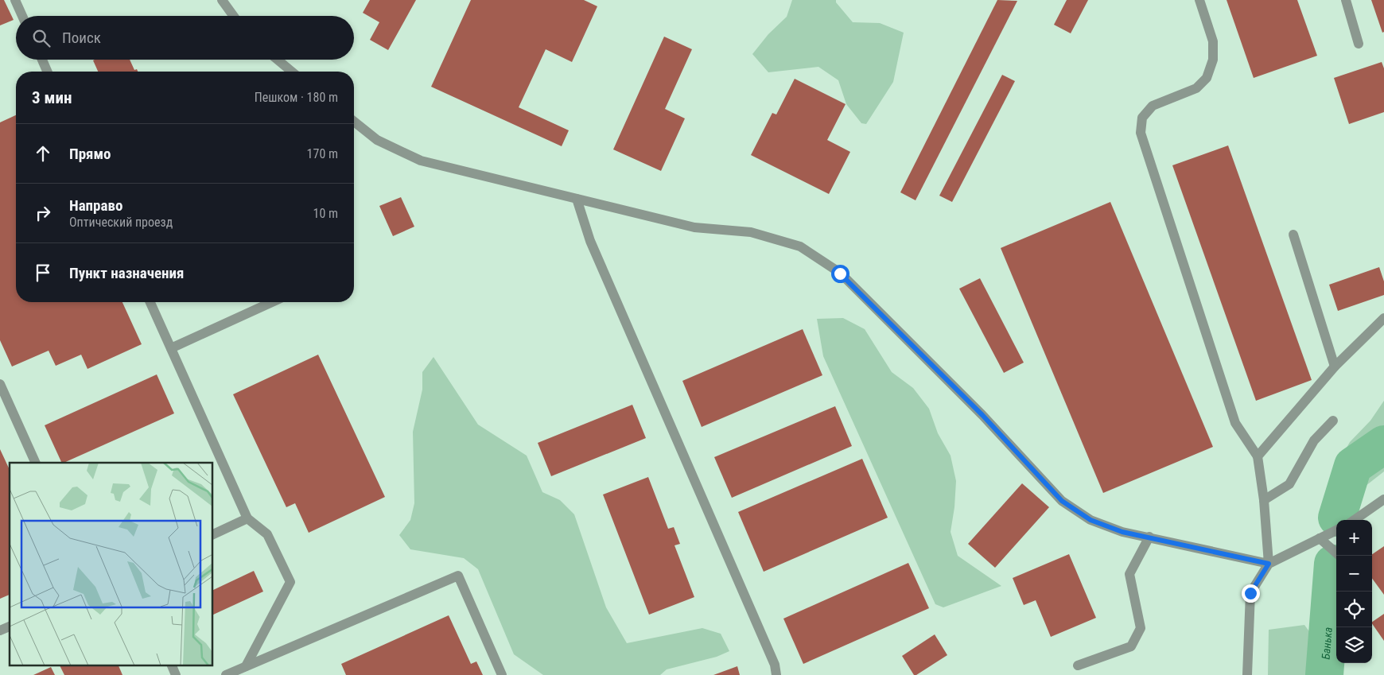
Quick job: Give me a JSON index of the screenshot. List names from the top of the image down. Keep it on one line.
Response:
{"water":["Банька"],"page":{"search":"Поиск","heading":["3 мин","Пешком · 180 m"],"list":[["Прямо","170 m"],["Направо","Оптический проезд","10 m"],"Пункт назначения"],"map_buttons":["+","−"]}}
